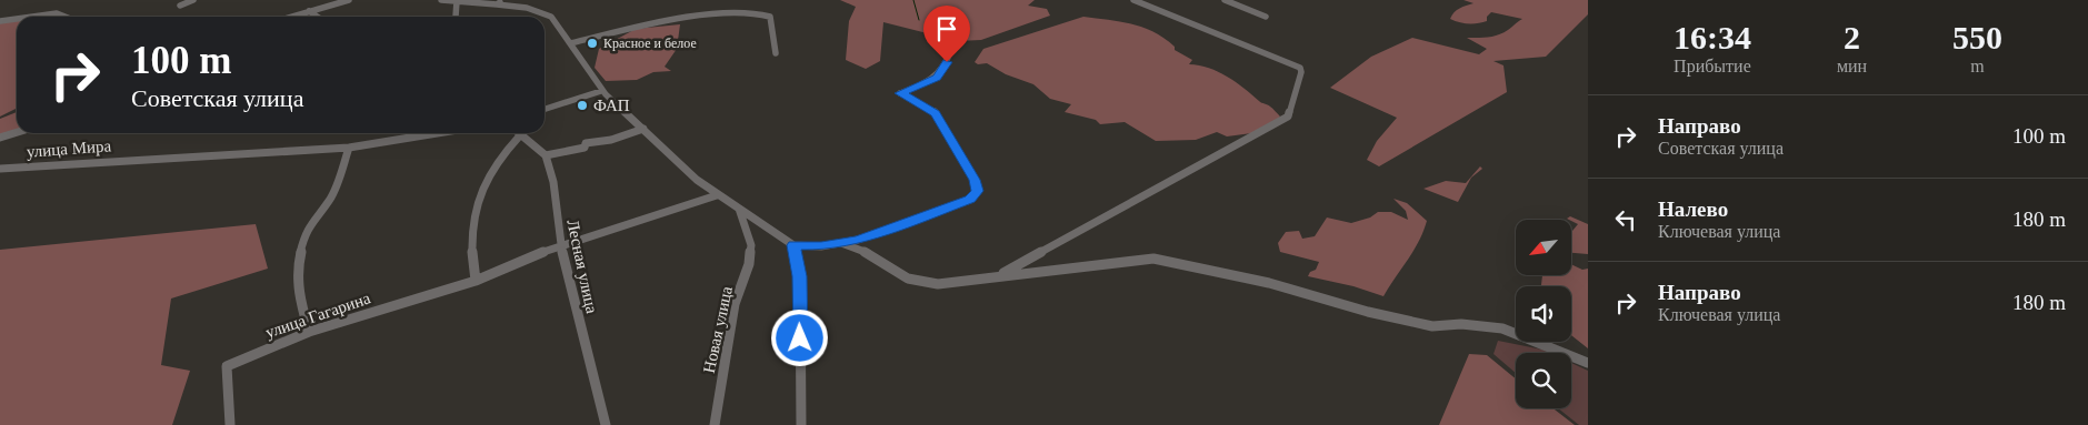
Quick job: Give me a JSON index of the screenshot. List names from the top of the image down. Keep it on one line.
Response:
{"streets":{"street":["улица Мира","Лесная улица","улица Гагарина","Новая улица"]},"crossings":[["Лесная улица","улица Гагарина"]],"places":["Красное и белое","ФАП"],"north":"bottom left","page":{"eta":["16:34","Прибытие","2","мин","550","m"],"turn":["100 m","Советская улица"],"list":[{"name":"Направо","note":"Советская улица","value":"100 m"},{"name":"Налево","note":"Ключевая улица","value":"180 m"},{"name":"Направо","note":"Ключевая улица","value":"180 m"}]}}
